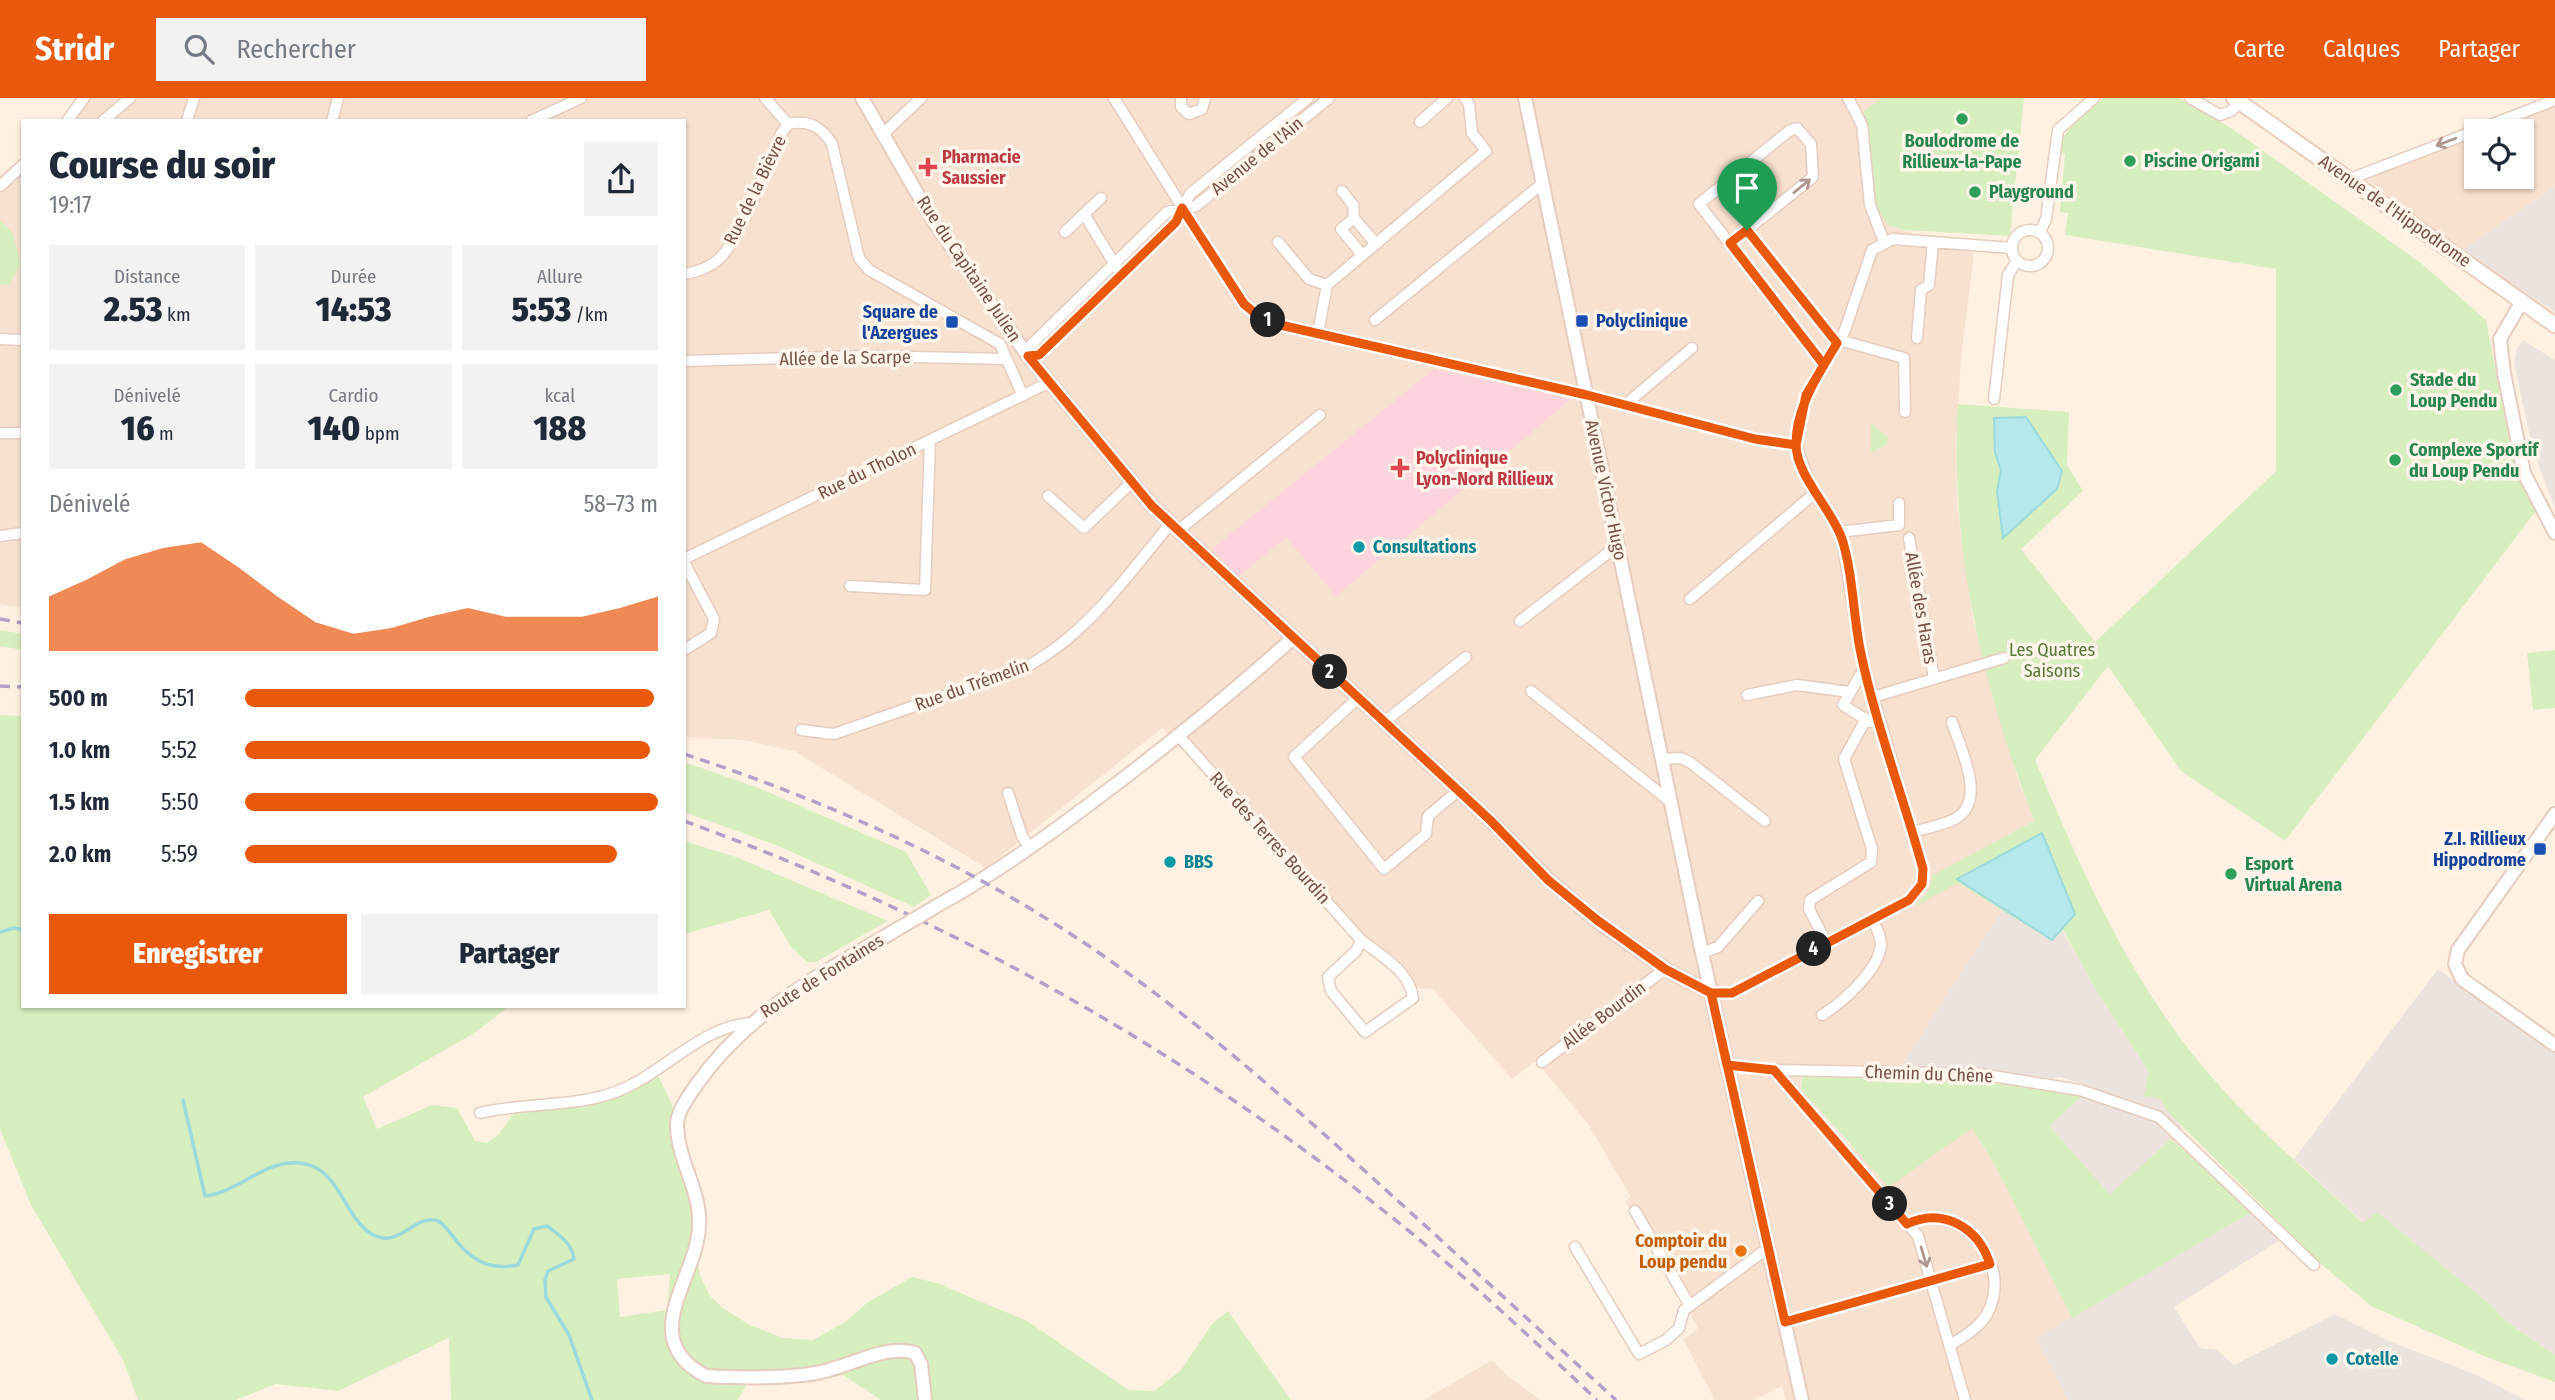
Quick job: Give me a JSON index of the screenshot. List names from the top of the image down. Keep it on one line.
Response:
{"streets":{"main road":["Avenue de l'Hippodrome"],"street":["Avenue de l'Ain","Rue de la Bièvre","Rue du Capitaine Julien","Allée de la Scarpe","Rue du Tholon","Avenue Victor Hugo","Allée des Haras","Rue du Trémelin","Rue des Terres Bourdin","Route de Fontaines","Allée Bourdin","Chemin du Chêne"]},"crossings":[["Avenue de l'Ain","Rue du Capitaine Julien"],["Rue du Capitaine Julien","Rue du Tholon"],["Rue du Capitaine Julien","Avenue Victor Hugo"],["Rue du Capitaine Julien","Rue du Trémelin"],["Rue du Capitaine Julien","Route de Fontaines"],["Rue du Capitaine Julien","Allée Bourdin"],["Avenue Victor Hugo","Chemin du Chêne"],["Rue des Terres Bourdin","Route de Fontaines"]],"parks":["Les Quatres Saisons"],"places":{"other":["Boulodrome de Rillieux-la-Pape","Piscine Origami","Playground","Stade du Loup Pendu","Complexe Sportif du Loup Pendu","Consultations","BBS","Esport Virtual Arena","Comptoir du Loup pendu","Cotelle"],"health":["Pharmacie Saussier","Polyclinique Lyon-Nord Rillieux"],"transit":["Polyclinique","Square de l'Azergues","Z.I. Rillieux Hippodrome"]},"page":{"header":"Stridr","search":"Rechercher","nav":["Carte","Calques","Partager"],"heading":["Course du soir","19:17"],"stats":[["Distance","2.53 km"],["Durée","14:53"],["Allure","5:53 /km"],["Dénivelé","16 m"],["Cardio","140 bpm"],["kcal","188"]],"pins":["1","2","4","3"],"chart":["Dénivelé","58–73 m"],"list":[{"name":"500 m","note":"5:51"},{"name":"1.0 km","note":"5:52"},{"name":"1.5 km","note":"5:50"},{"name":"2.0 km","note":"5:59"}],"buttons":["Enregistrer","Partager"]}}
